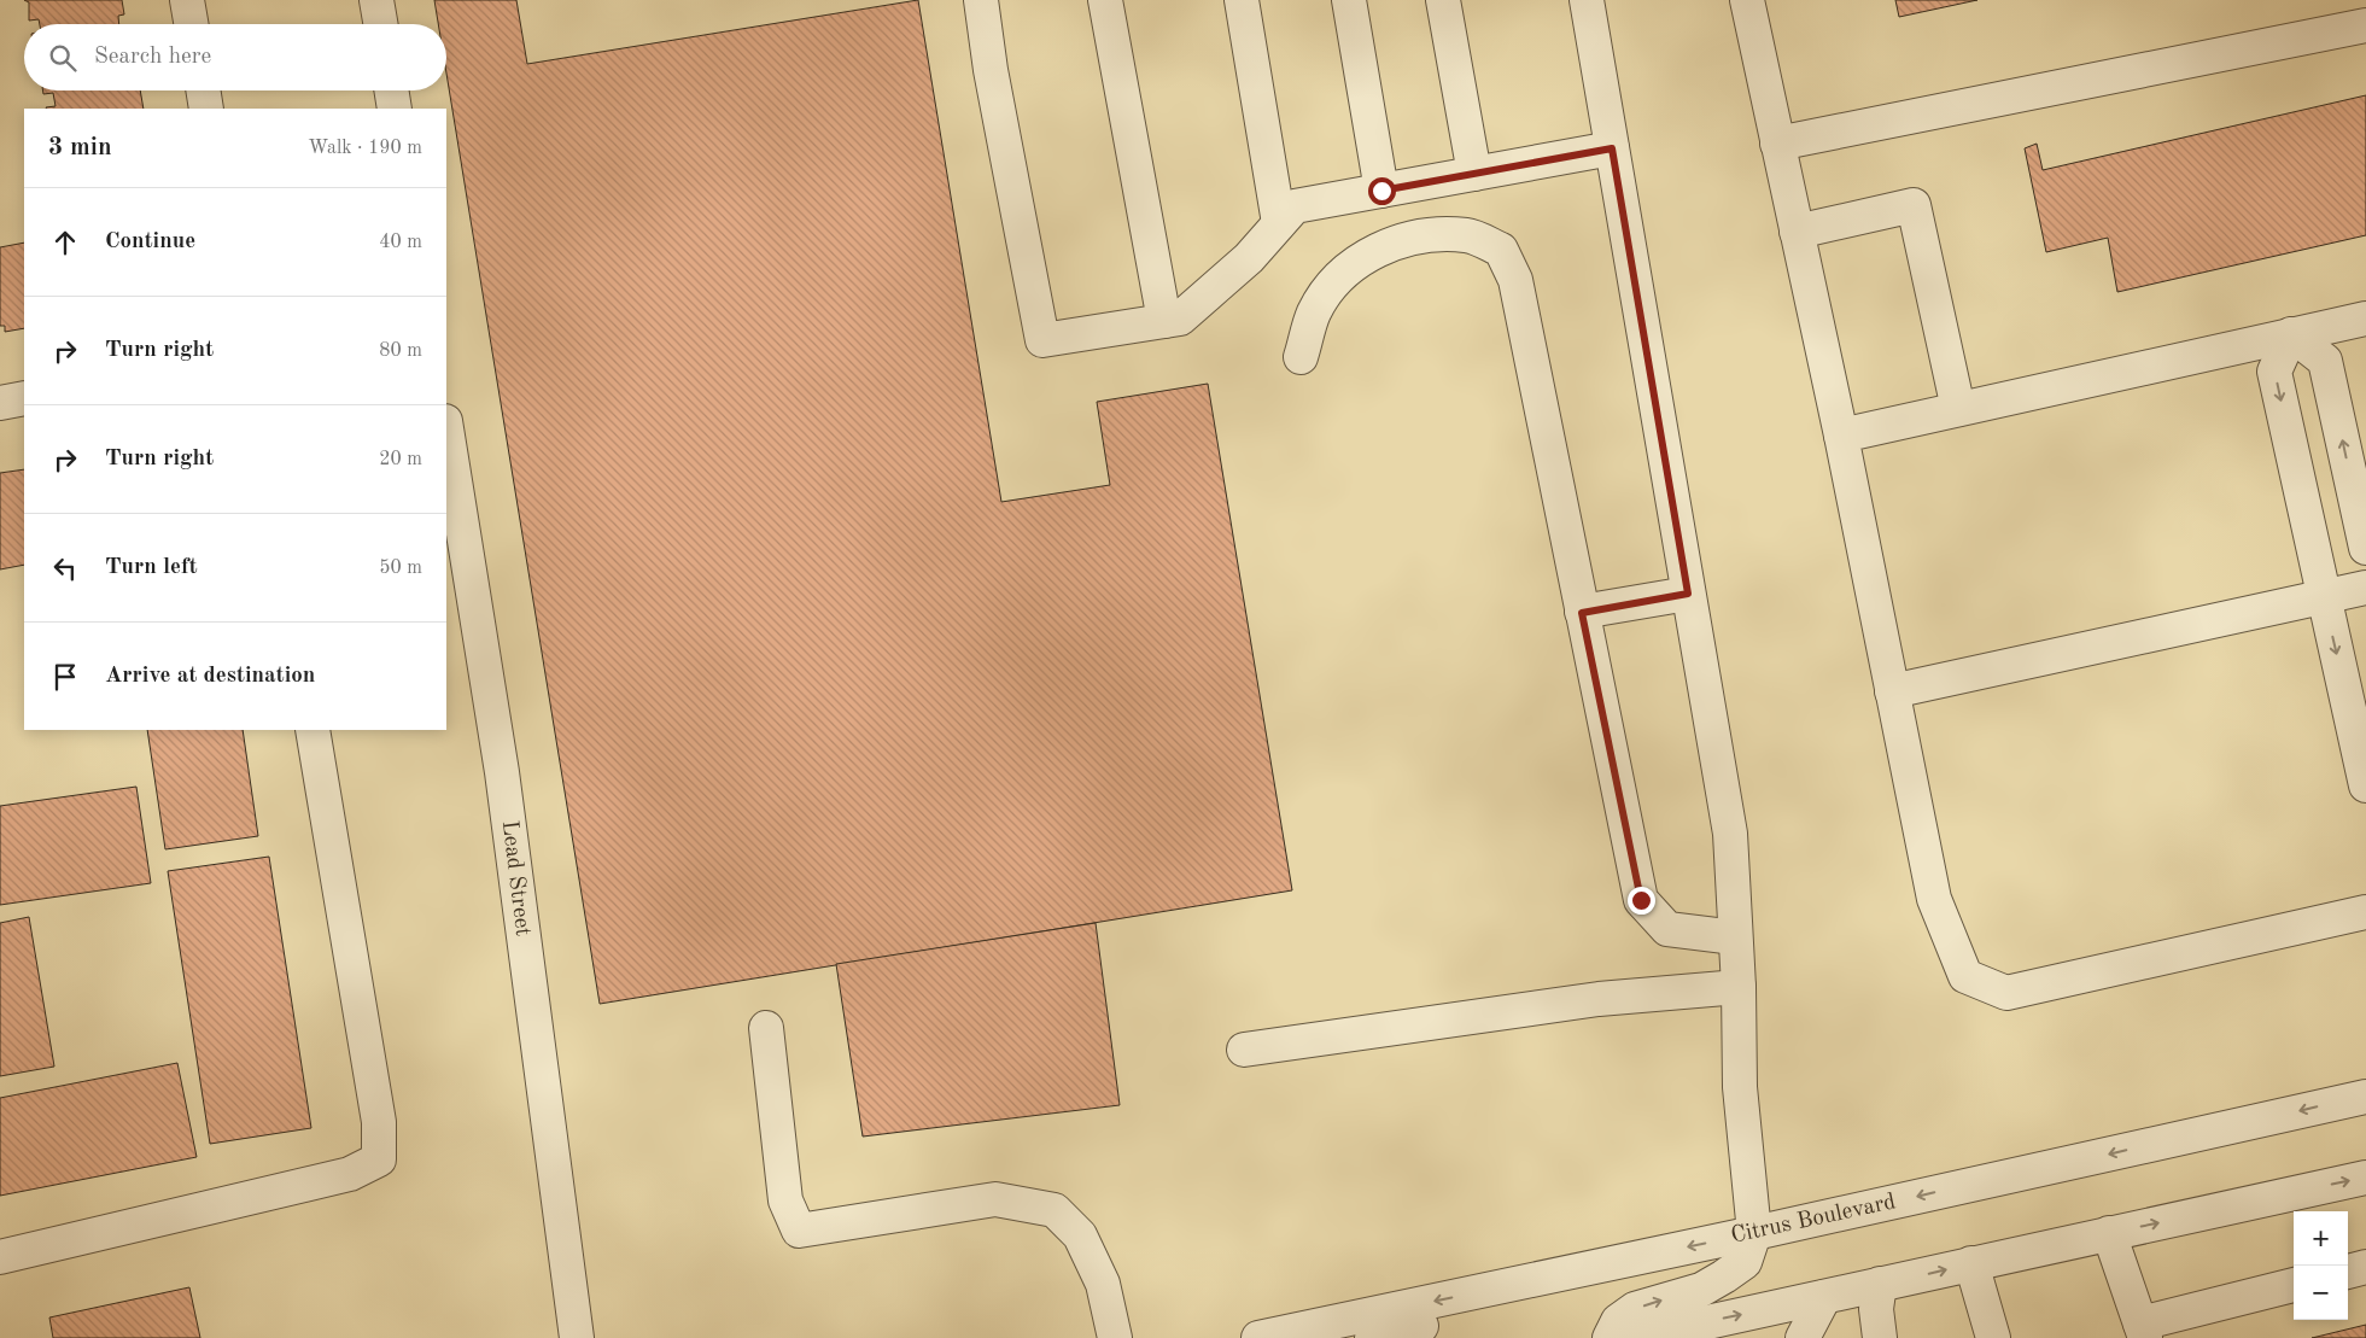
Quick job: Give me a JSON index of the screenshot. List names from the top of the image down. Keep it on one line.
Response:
{"streets":{"street":["Lead Street","Citrus Boulevard"]},"page":{"search":"Search here","heading":["3 min","Walk · 190 m"],"list":[["Continue","40 m"],["Turn right","80 m"],["Turn right","20 m"],["Turn left","50 m"],"Arrive at destination"],"map_buttons":["+","−"]}}
